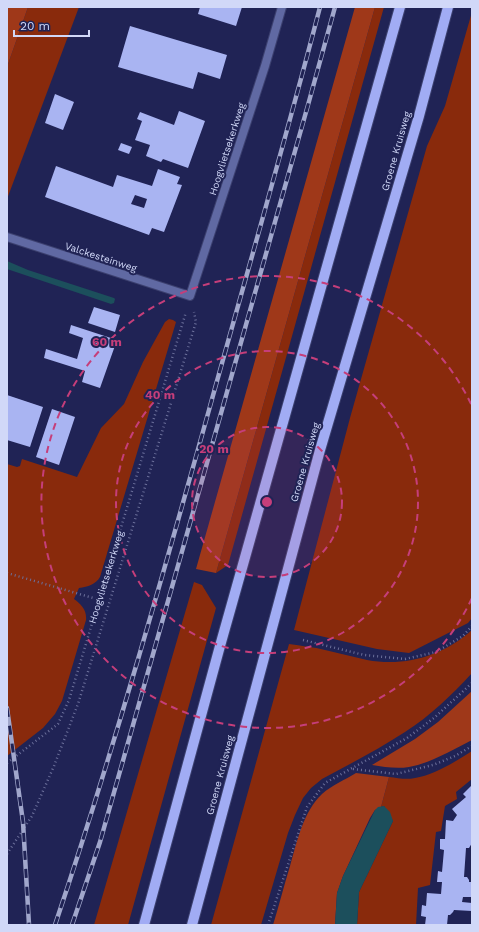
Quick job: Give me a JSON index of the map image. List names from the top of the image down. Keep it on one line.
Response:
{"streets":{"main road":["Groene Kruisweg"],"street":["Hoogvlietsekerkweg","Valckesteinweg"]},"crossings":[["Hoogvlietsekerkweg","Valckesteinweg"]],"scale_bar":"20 m","rings":["60 m","40 m","20 m"]}
